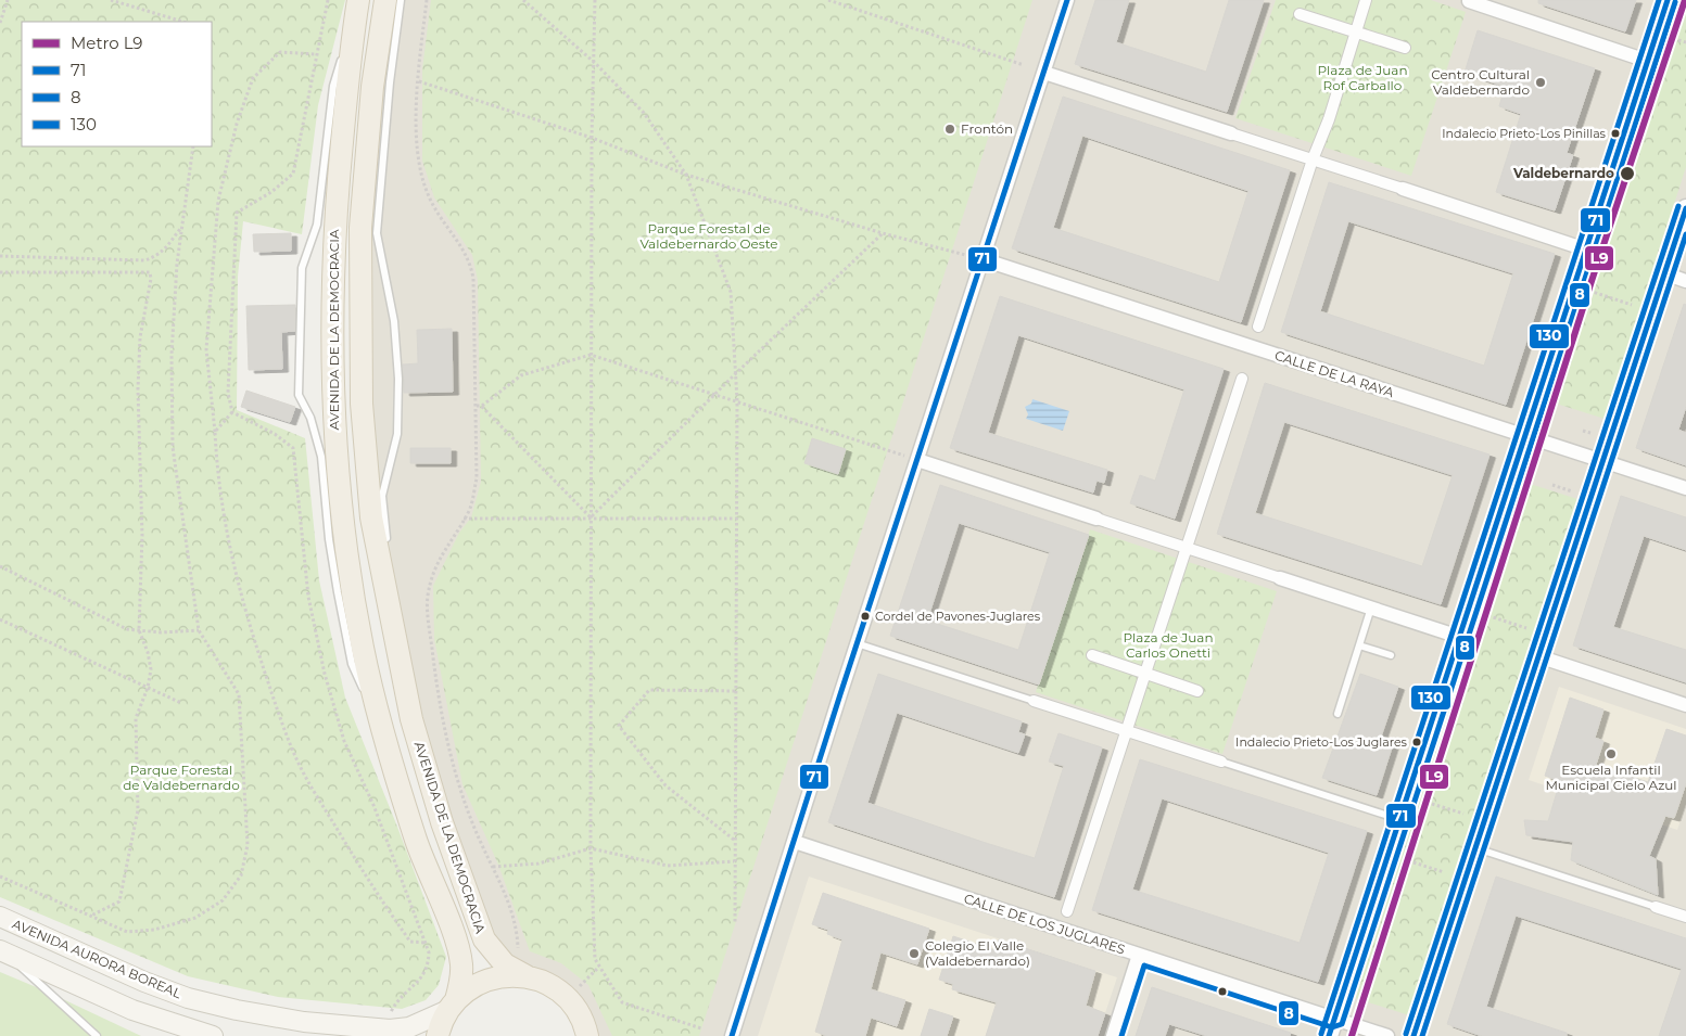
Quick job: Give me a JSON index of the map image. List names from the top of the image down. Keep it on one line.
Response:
{"streets":{"main road":["AVENIDA DE LA DEMOCRACIA","AVENIDA AURORA BOREAL"],"street":["CALLE DE LA RAYA","CALLE DE LOS JUGLARES"]},"crossings":[["AVENIDA DE LA DEMOCRACIA","AVENIDA AURORA BOREAL"]],"parks":["Plaza de Juan Rof Carballo","Parque Forestal de Valdebernardo Oeste","Plaza de Juan Carlos Onetti","Parque Forestal de Valdebernardo"],"places":["Centro Cultural Valdebernardo","Frontón","Indalecio Prieto-Los Pinillas","Valdebernardo","Cordel de Pavones-Juglares","Indalecio Prieto-Los Juglares","Escuela Infantil Municipal Cielo Azul","Colegio El Valle (Valdebernardo)"],"lines":["metro line L9","transit line 71","transit line 130","transit line 8"],"legend":["Metro L9","71","8","130"]}
